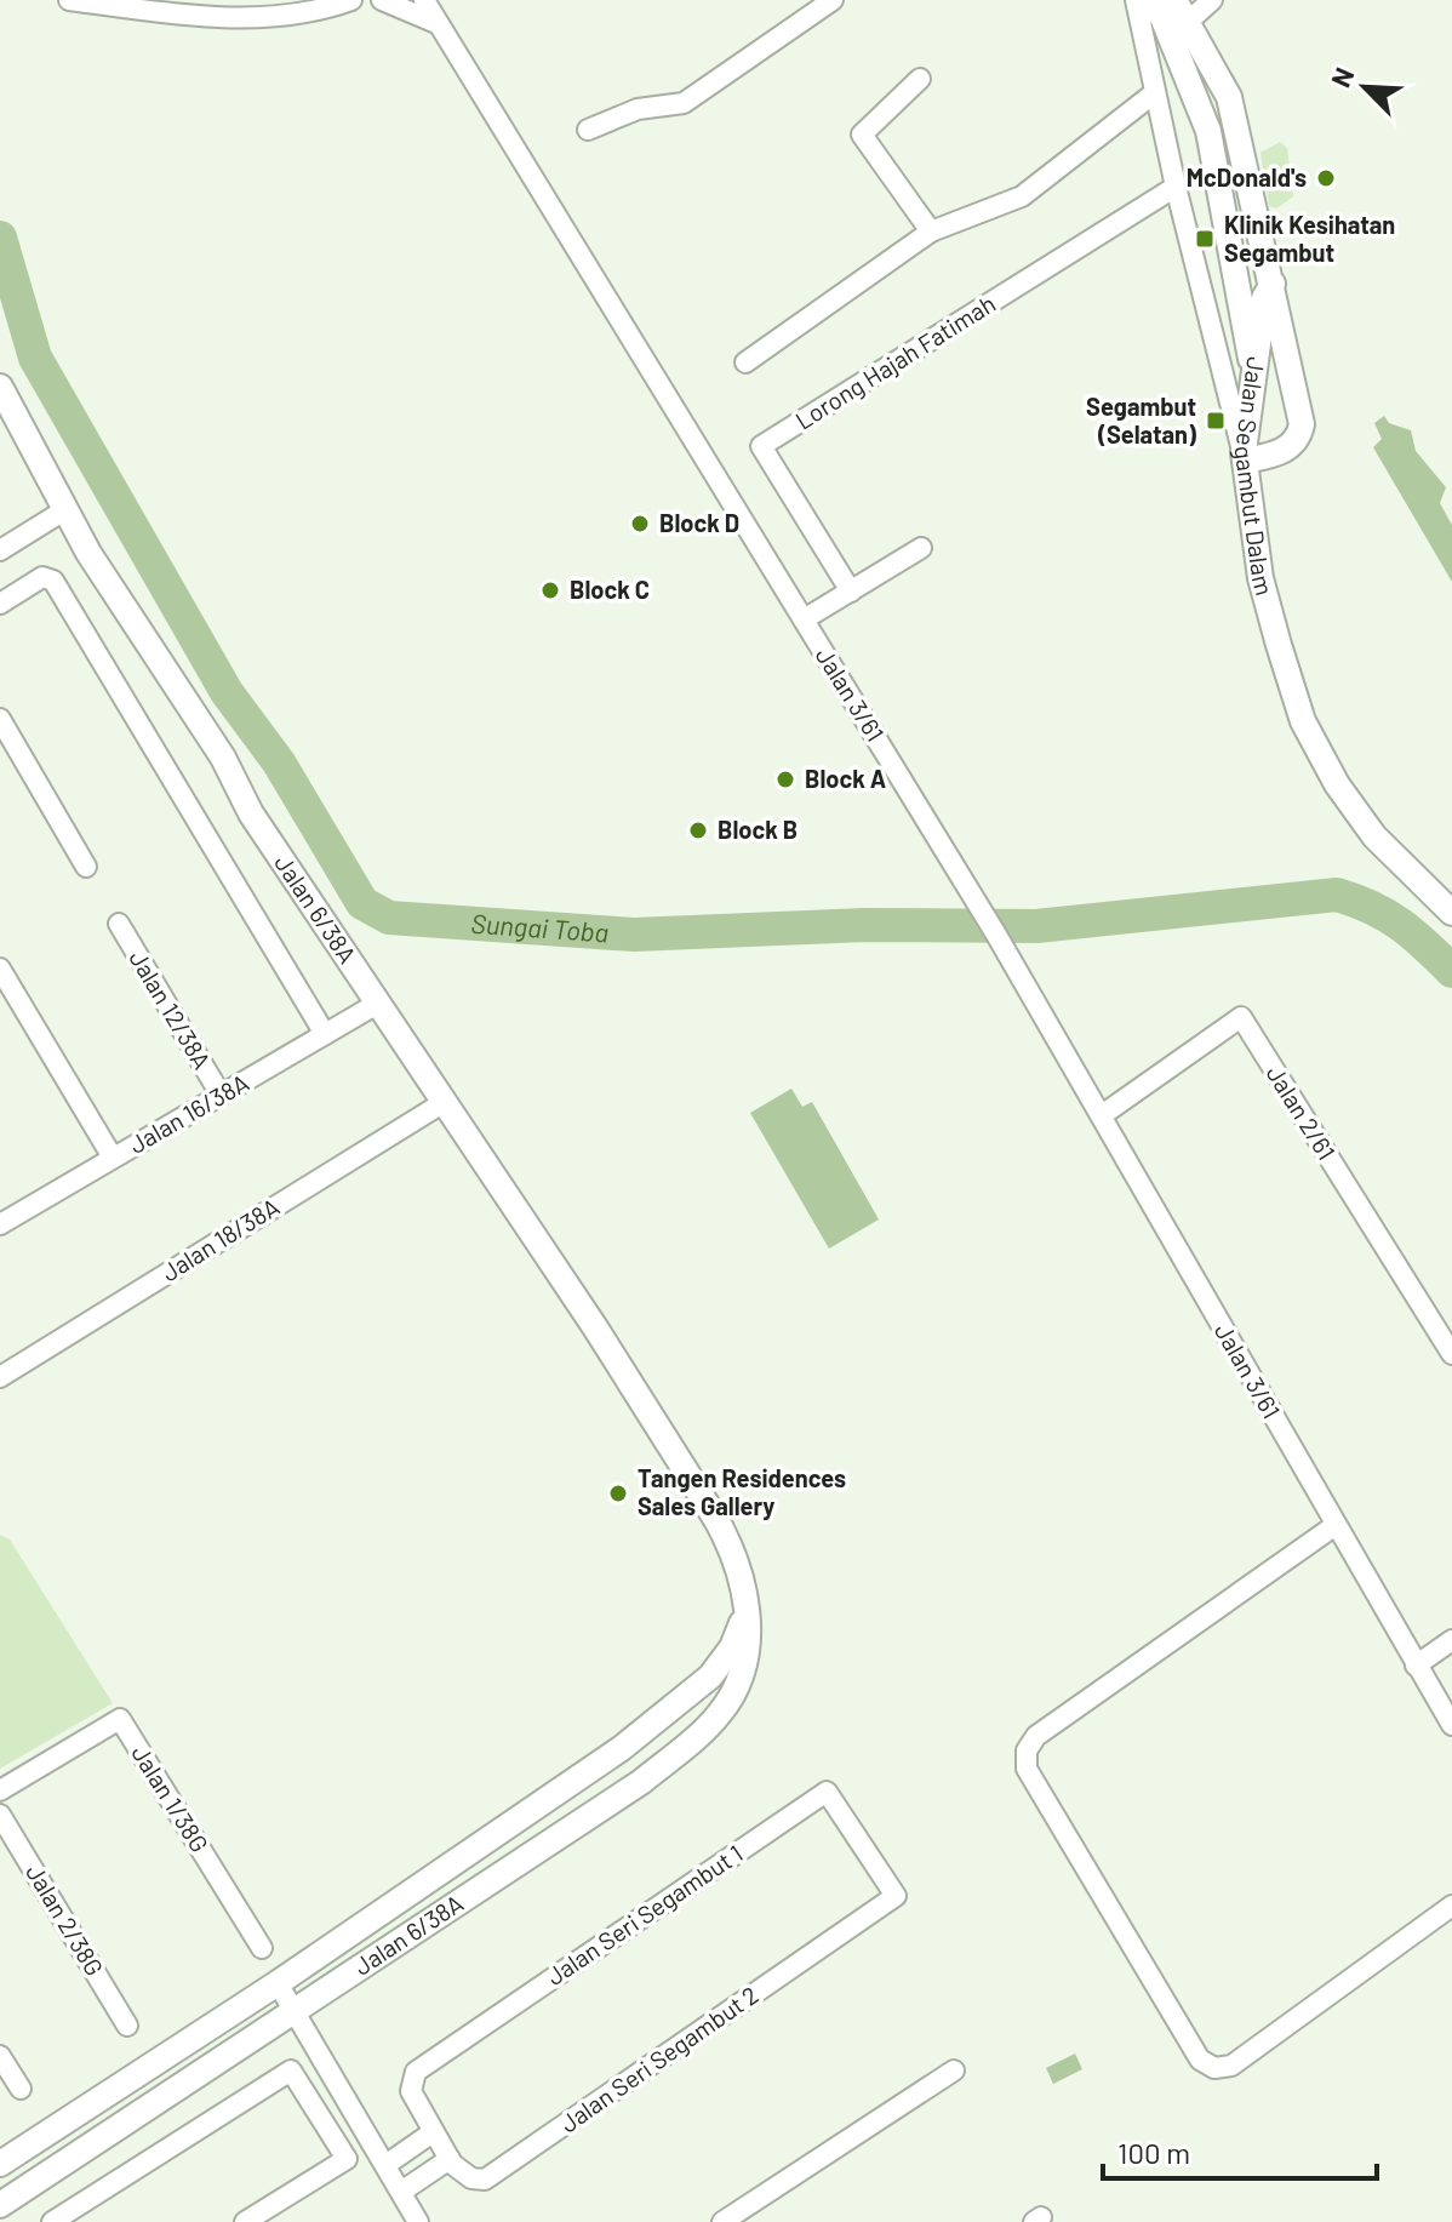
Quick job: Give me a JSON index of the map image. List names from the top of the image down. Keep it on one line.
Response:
{"streets":{"street":["Lorong Hajah Fatimah","Jalan Segambut Dalam","Jalan 3/61","Jalan 6/38A","Jalan 12/38A","Jalan 2/61","Jalan 16/38A","Jalan 18/38A","Jalan 1/38G","Jalan Seri Segambut 1","Jalan 2/38G","Jalan Seri Segambut 2"]},"crossings":[["Jalan 3/61","Jalan 2/61"],["Jalan 6/38A","Jalan 16/38A"],["Jalan 6/38A","Jalan 18/38A"],["Jalan 12/38A","Jalan 16/38A"],["Jalan Seri Segambut 1","Jalan Seri Segambut 2"]],"water":["Sungai Toba"],"places":{"other":["McDonald's","Block D","Block C","Block A","Block B","Tangen Residences Sales Gallery"],"transit":["Klinik Kesihatan Segambut","Segambut (Selatan)"]},"scale_bar":"100 m","north":"top left"}
